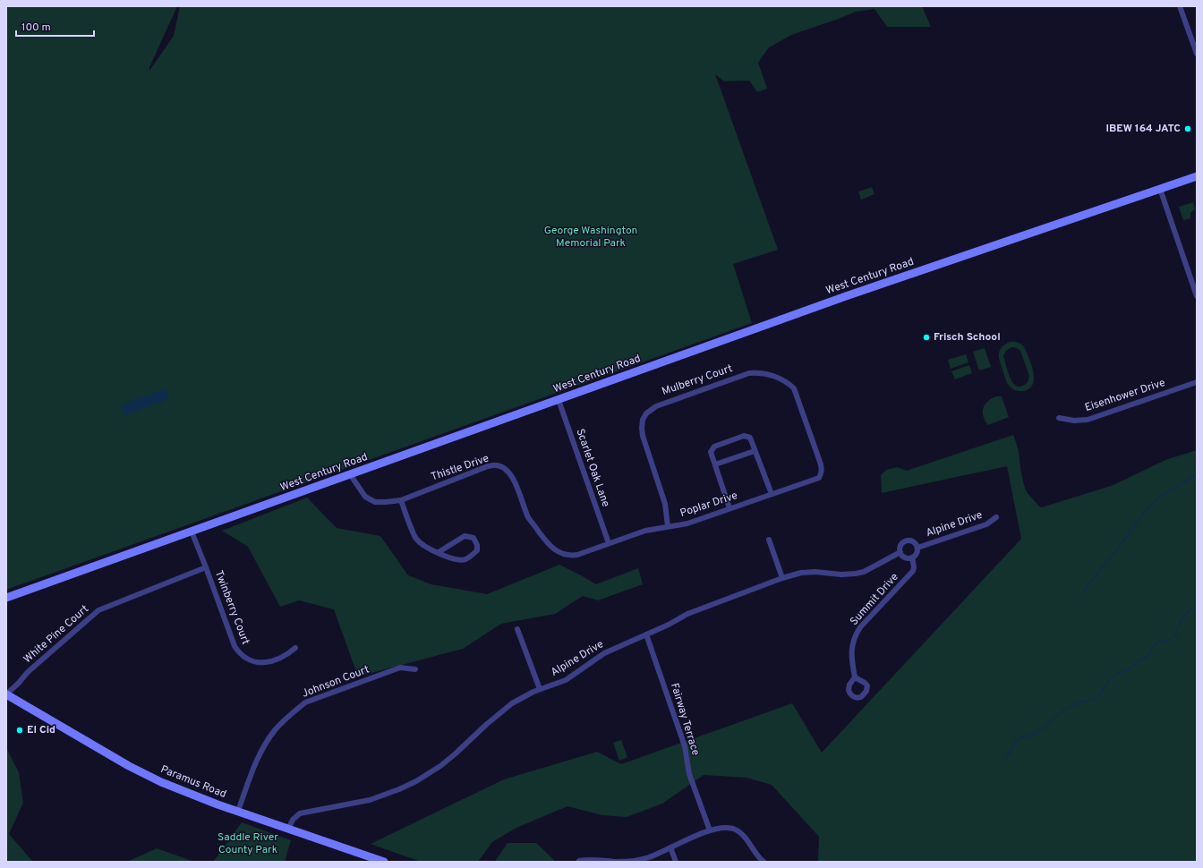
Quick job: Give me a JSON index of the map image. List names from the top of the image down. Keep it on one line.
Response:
{"streets":{"main road":["West Century Road","Paramus Road"],"street":["Mulberry Court","Eisenhower Drive","Thistle Drive","Scarlet Oak Lane","Poplar Drive","Alpine Drive","Summit Drive","Twinberry Court","White Pine Court","Johnson Court","Fairway Terrace"]},"crossings":[["West Century Road","Thistle Drive"],["West Century Road","Scarlet Oak Lane"],["West Century Road","Twinberry Court"],["Mulberry Court","Poplar Drive"],["Thistle Drive","Poplar Drive"],["Scarlet Oak Lane","Poplar Drive"],["Alpine Drive","Summit Drive"],["Alpine Drive","Fairway Terrace"],["Alpine Drive","Paramus Road"],["Twinberry Court","White Pine Court"],["White Pine Court","Paramus Road"],["Johnson Court","Paramus Road"]],"parks":["George Washington Memorial Park","Saddle River County Park"],"places":["IBEW 164 JATC","Frisch School","El Cid"],"scale_bar":"100 m"}
